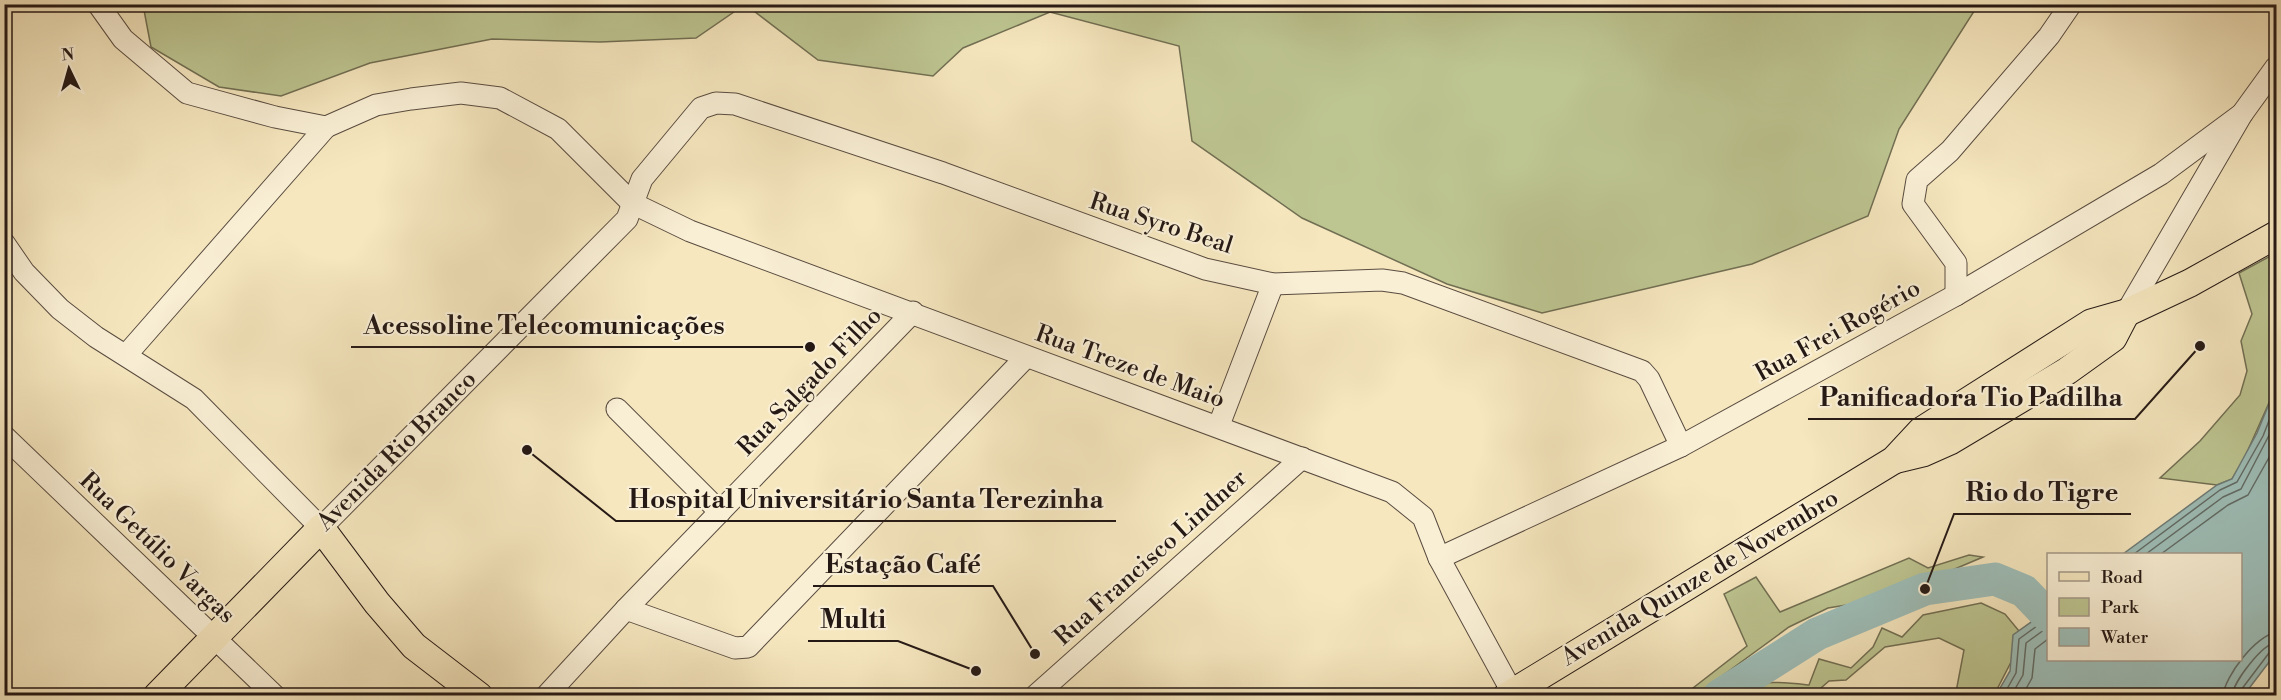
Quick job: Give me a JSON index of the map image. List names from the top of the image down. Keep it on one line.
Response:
{"streets":{"main road":["Avenida Rio Branco","Avenida Quinze de Novembro"],"street":["Rua Syro Beal","Rua Frei Rogério","Rua Treze de Maio","Rua Salgado Filho","Rua Getúlio Vargas","Rua Francisco Lindner"]},"crossings":[["Rua Syro Beal","Rua Frei Rogério"],["Rua Syro Beal","Rua Treze de Maio"],["Rua Syro Beal","Avenida Rio Branco"],["Rua Frei Rogério","Rua Treze de Maio"],["Rua Frei Rogério","Avenida Quinze de Novembro"],["Rua Treze de Maio","Rua Salgado Filho"],["Rua Treze de Maio","Avenida Rio Branco"],["Rua Treze de Maio","Rua Francisco Lindner"],["Rua Treze de Maio","Avenida Quinze de Novembro"],["Avenida Rio Branco","Rua Getúlio Vargas"]],"places":["Panificadora Tio Padilha","Acessoline Telecomunicações","Hospital Universitário Santa Terezinha","Rio do Tigre","Estação Café","Multi"],"legend":["Road","Park","Water"],"north":"top"}
